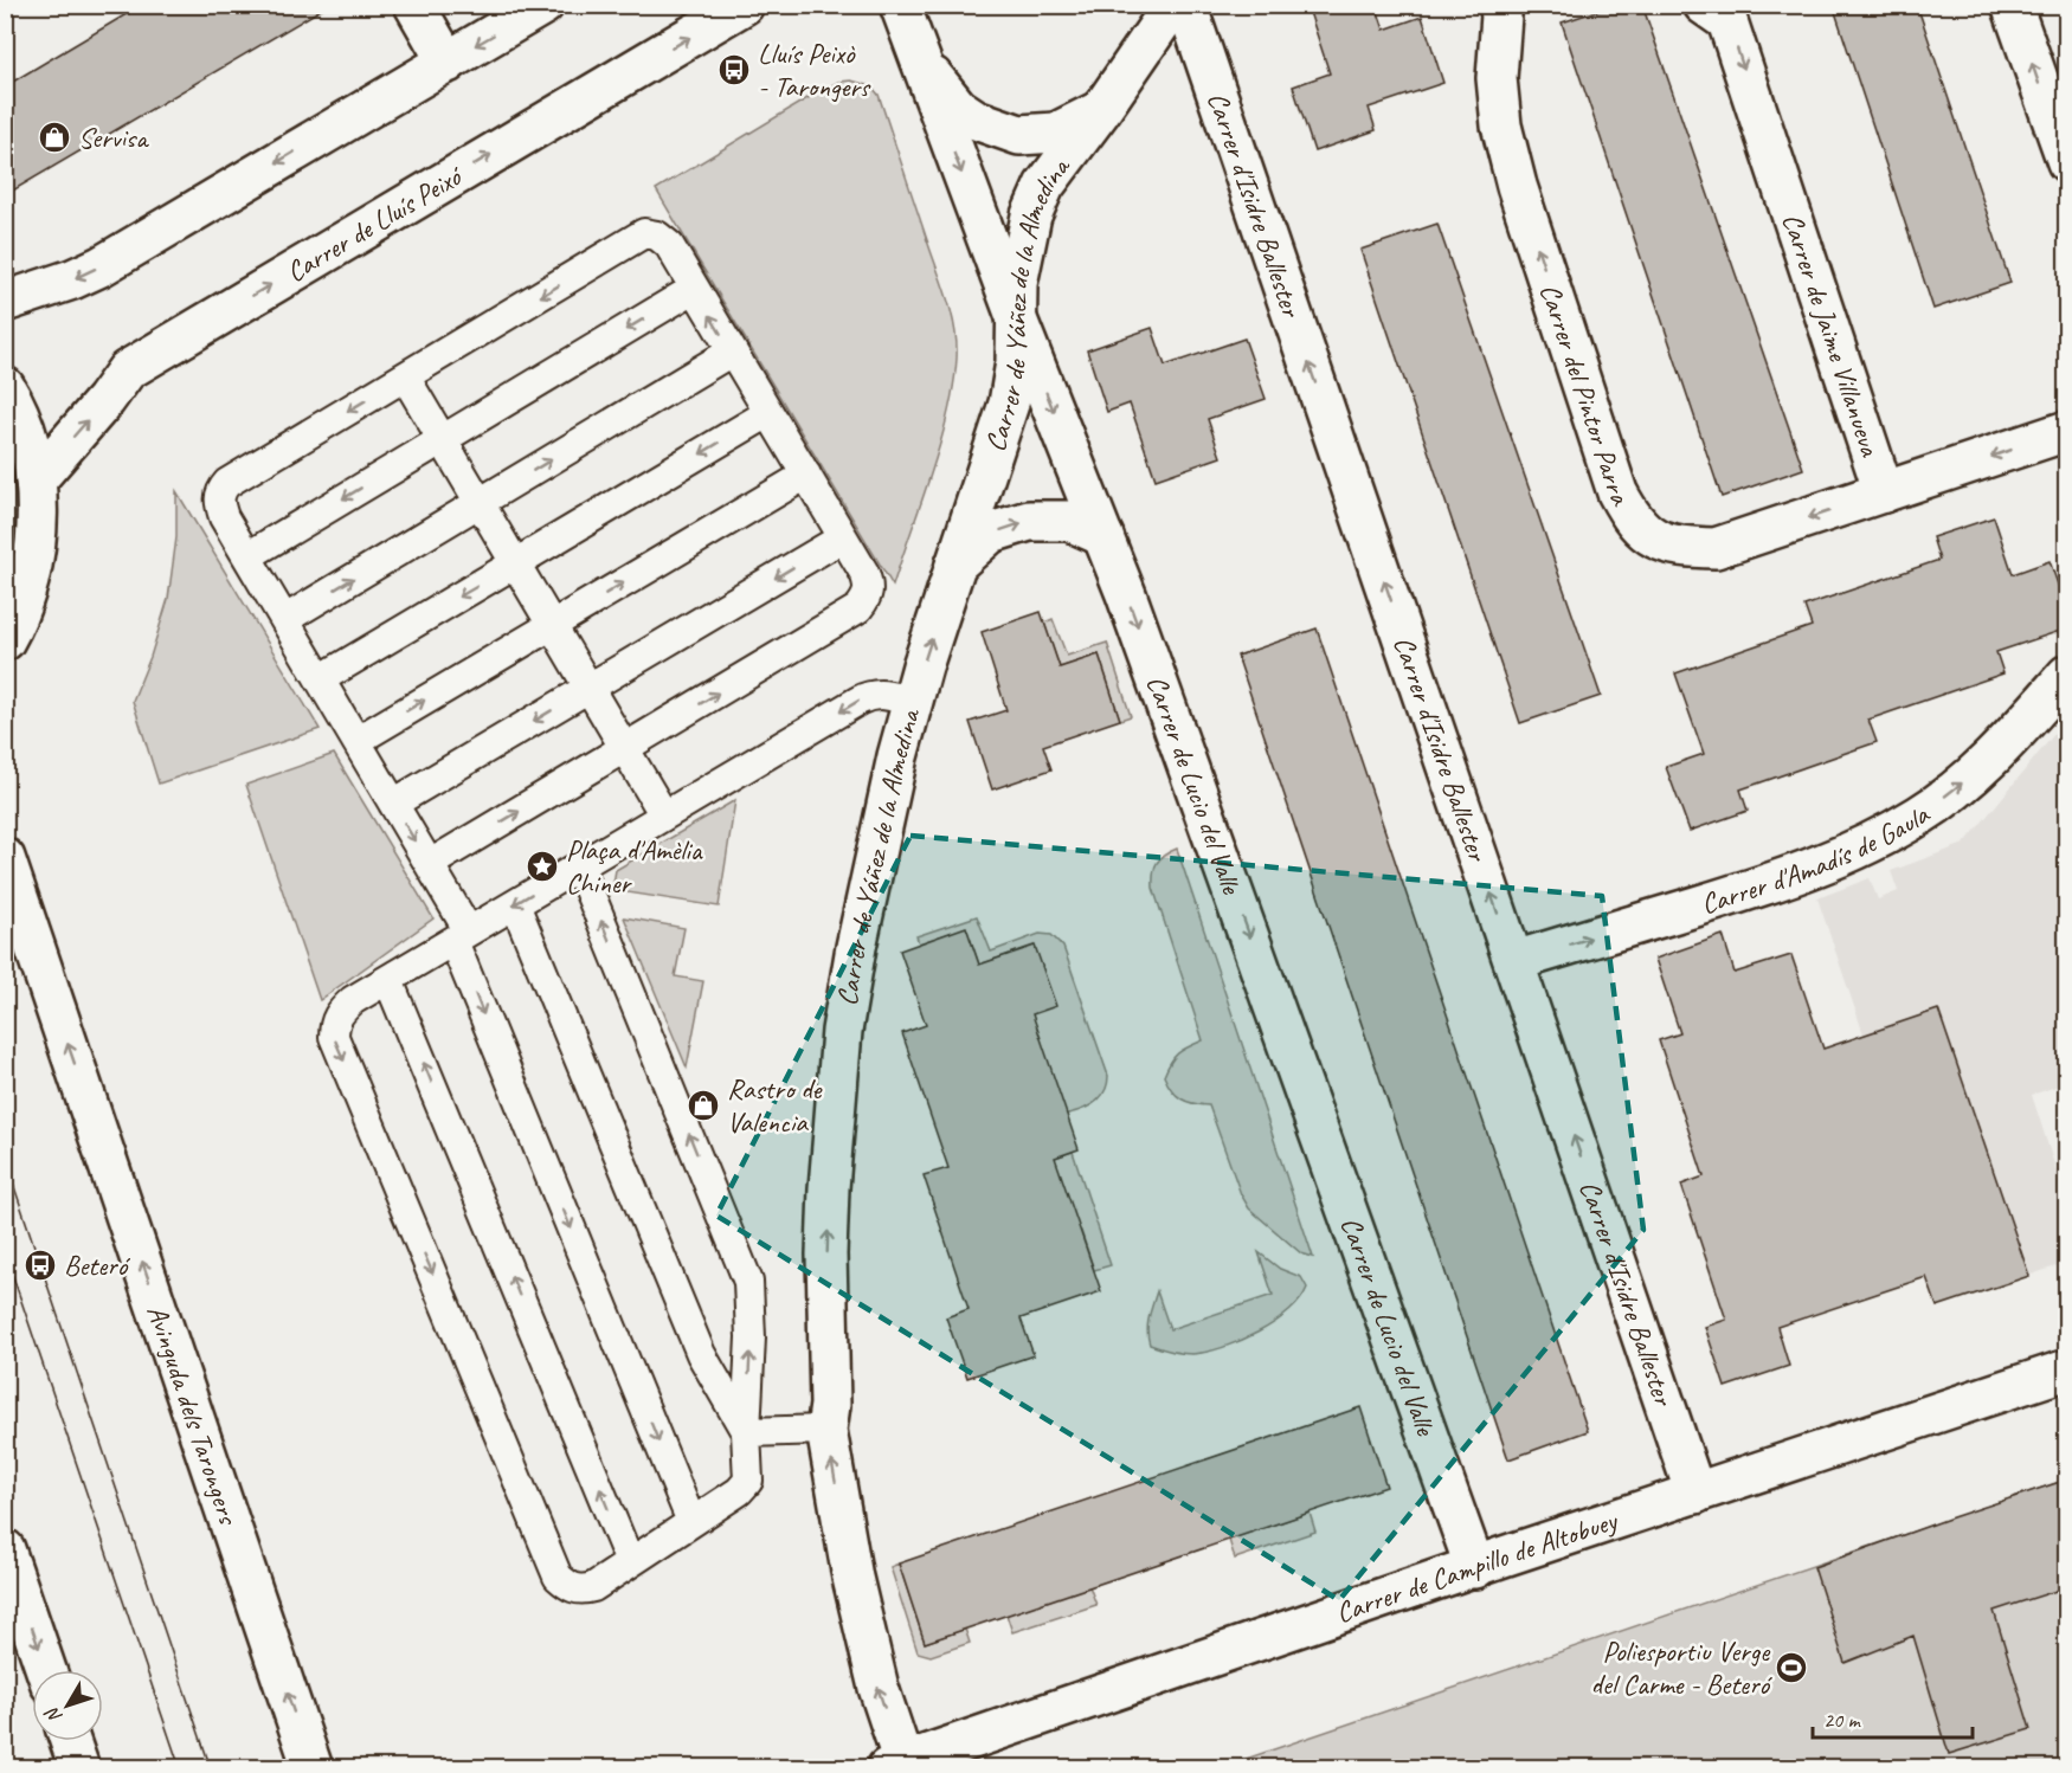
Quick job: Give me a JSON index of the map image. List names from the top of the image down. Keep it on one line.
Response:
{"streets":{"street":["Carrer d'Isidre Ballester","Carrer de Lluís Peixó","Carrer de Yáñez de la Almedina","Carrer de Jaime Villanueva","Carrer del Pintor Parra","Carrer de Lucio del Valle","Carrer d'Amadís de Gaula","Avinguda dels Tarongers","Carrer de Campillo de Altobuey"]},"crossings":[["Carrer d'Isidre Ballester","Carrer d'Amadís de Gaula"],["Carrer d'Isidre Ballester","Carrer de Campillo de Altobuey"],["Carrer de Yáñez de la Almedina","Carrer de Lucio del Valle"],["Carrer de Yáñez de la Almedina","Carrer de Campillo de Altobuey"],["Carrer de Jaime Villanueva","Carrer del Pintor Parra"],["Carrer de Lucio del Valle","Carrer de Campillo de Altobuey"]],"one_way":["Carrer d'Isidre Ballester","Carrer de Yáñez de la Almedina","Carrer de Lucio del Valle","Carrer d'Amadís de Gaula","Avinguda dels Tarongers"],"places":{"bus stop":["Lluís Peixò - Tarongers","Beteró"],"shop":["Servisa","Rastro de Valencia"],"place":["Plaça d'Amèlia Chiner"],"sports":["Poliesportiu Verge del Carme - Beteró"]},"scale_bar":"20 m","north":"bottom left"}
